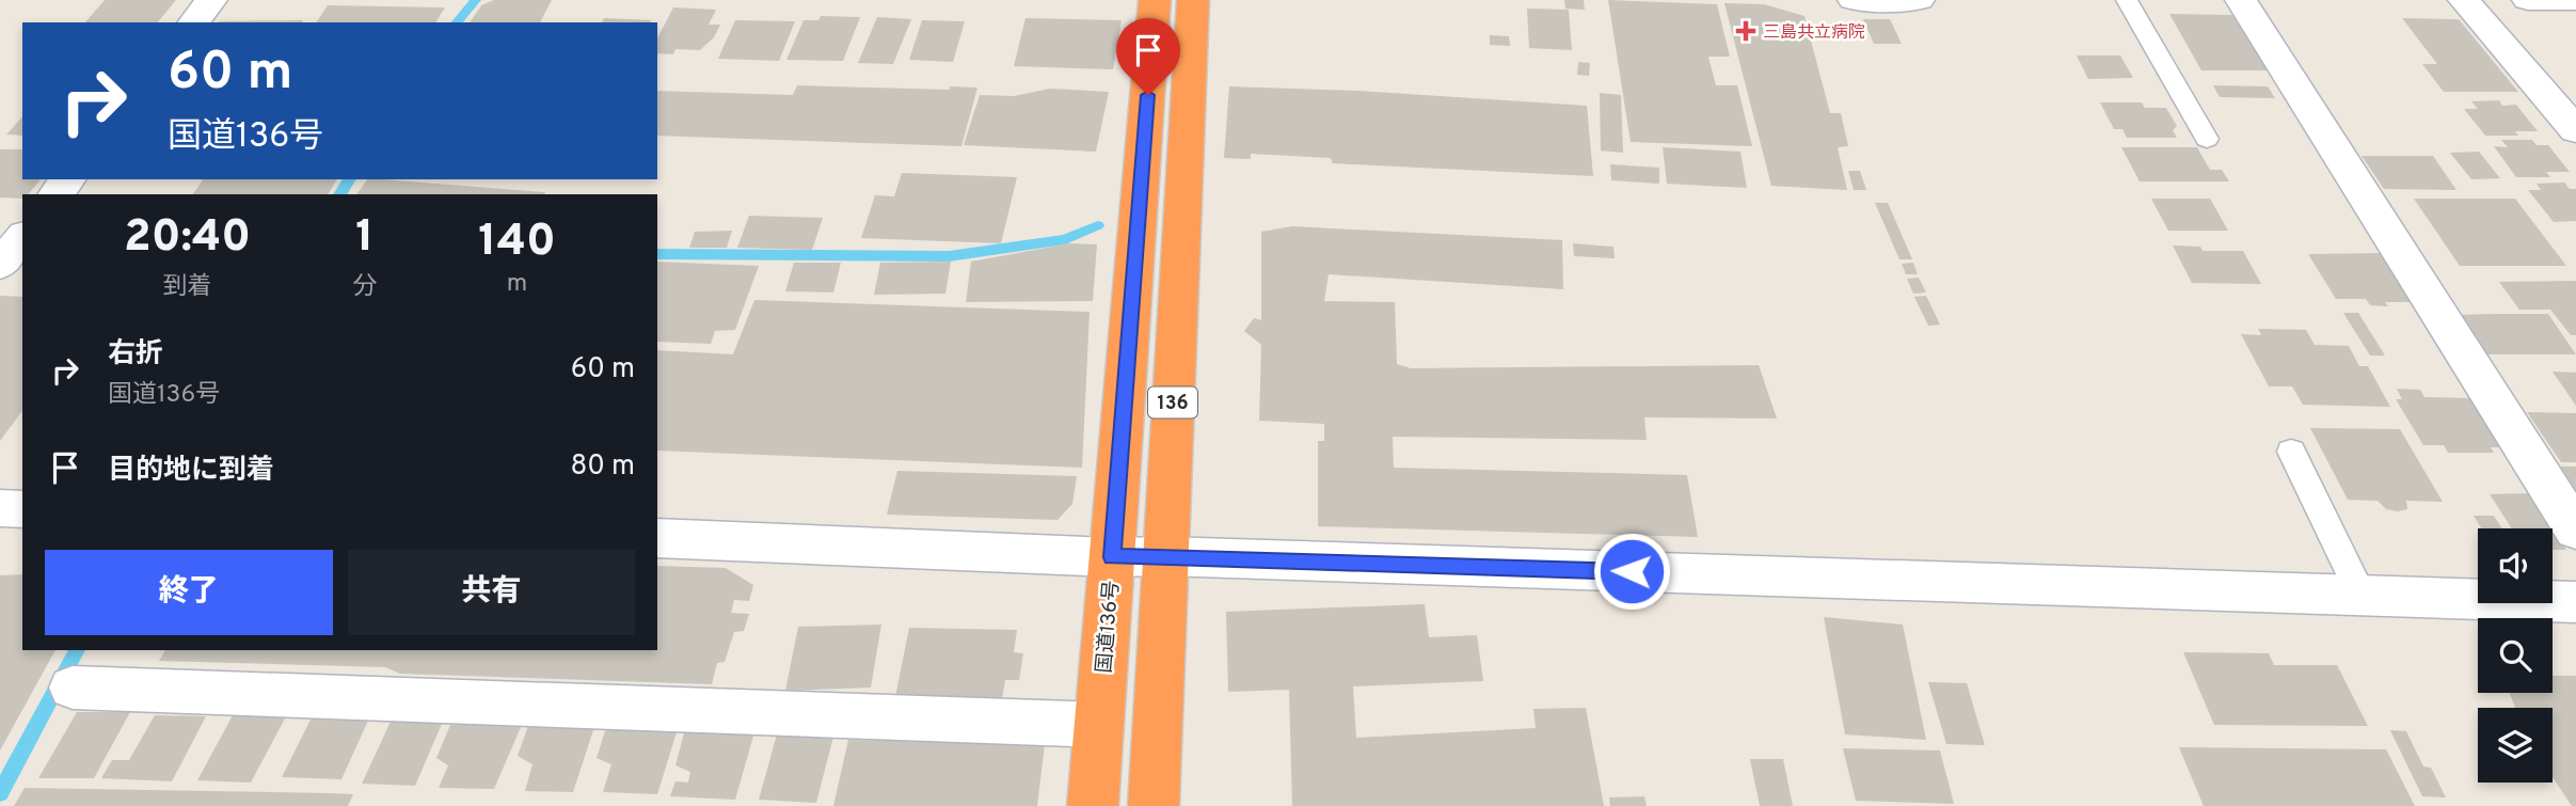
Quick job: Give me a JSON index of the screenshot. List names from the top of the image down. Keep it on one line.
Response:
{"streets":{"highway":["136","国道136号"]},"places":{"health":["三島共立病院"]},"page":{"turn":["60 m","国道136号"],"eta":["20:40","到着","1","分","140","m"],"list":[{"name":"右折","note":"国道136号","value":"60 m"},{"name":"目的地に到着","value":"80 m"}],"buttons":["終了","共有"]}}
